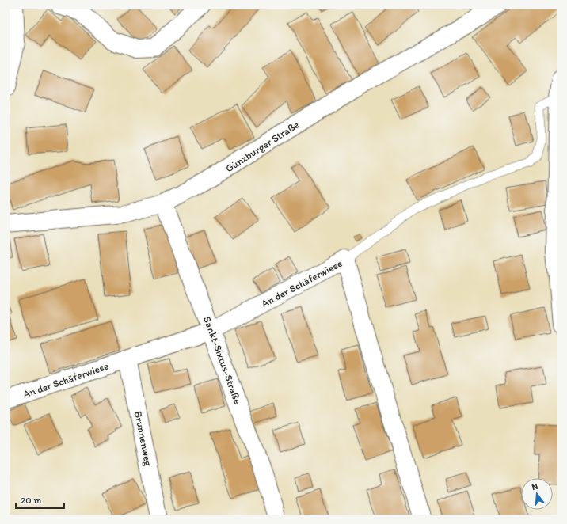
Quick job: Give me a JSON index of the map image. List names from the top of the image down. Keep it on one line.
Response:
{"streets":{"street":["Günzburger Straße","An der Schäferwiese","Sankt-Sixtus-Straße","Brunnenweg"]},"crossings":[["Günzburger Straße","Sankt-Sixtus-Straße"],["An der Schäferwiese","Sankt-Sixtus-Straße"],["An der Schäferwiese","Brunnenweg"]],"scale_bar":"20 m","north":"top"}
